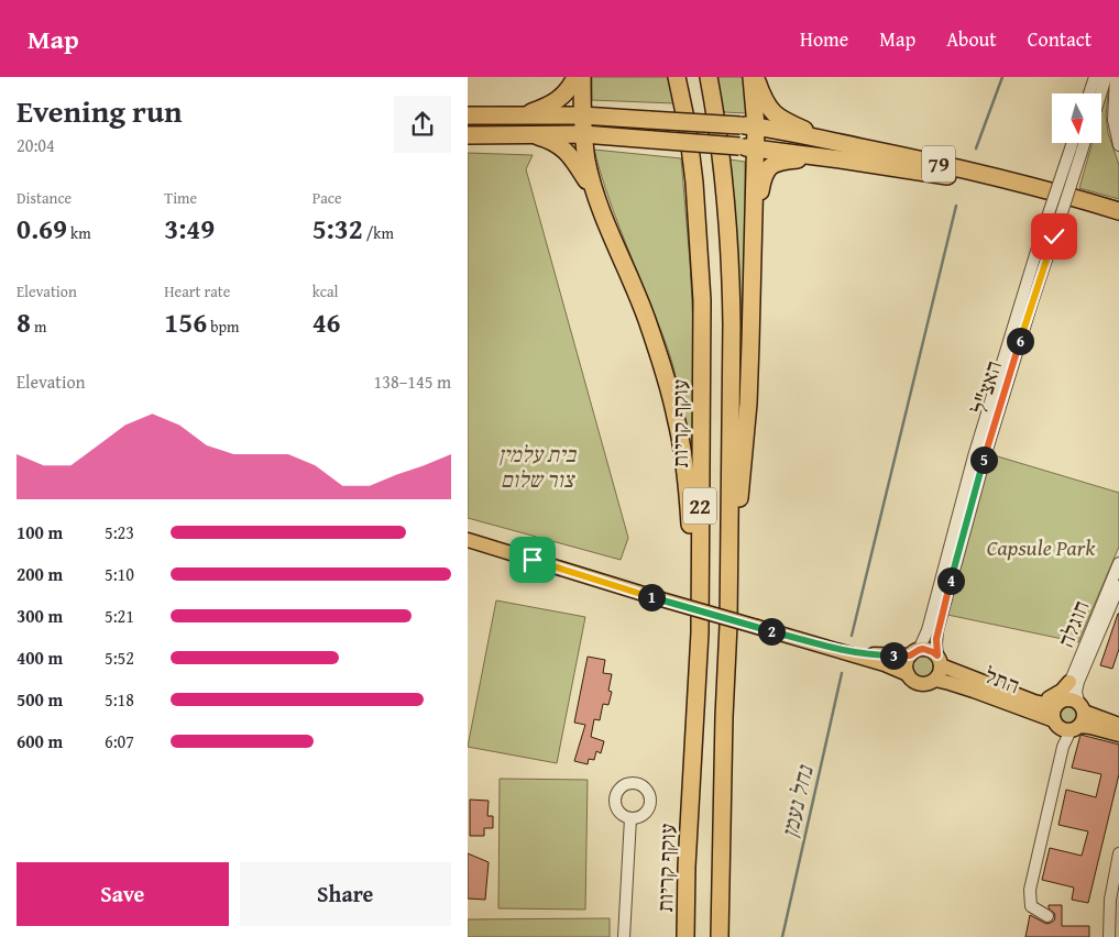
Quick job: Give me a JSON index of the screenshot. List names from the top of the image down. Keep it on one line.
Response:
{"streets":{"highway":["79","עוקף קריות","22"],"main road":["התל"],"street":["האצ\"ל","חוגלה"]},"crossings":[["האצ\"ל","התל"],["חוגלה","התל"]],"water":["נחל נעמן"],"parks":["בית עלמין צור שלום","Capsule Park"],"north":"bottom","page":{"header":"Map","nav":["Home","Map","About","Contact"],"heading":["Evening run","20:04"],"stats":[["Distance","0.69 km"],["Time","3:49"],["Pace","5:32 /km"],["Elevation","8 m"],["Heart rate","156 bpm"],["kcal","46"]],"pins":["6","5","4","1","2","3"],"chart":["Elevation","138–145 m"],"list":[{"name":"100 m","note":"5:23"},{"name":"200 m","note":"5:10"},{"name":"300 m","note":"5:21"},{"name":"400 m","note":"5:52"},{"name":"500 m","note":"5:18"},{"name":"600 m","note":"6:07"}],"buttons":["Save","Share"]}}
